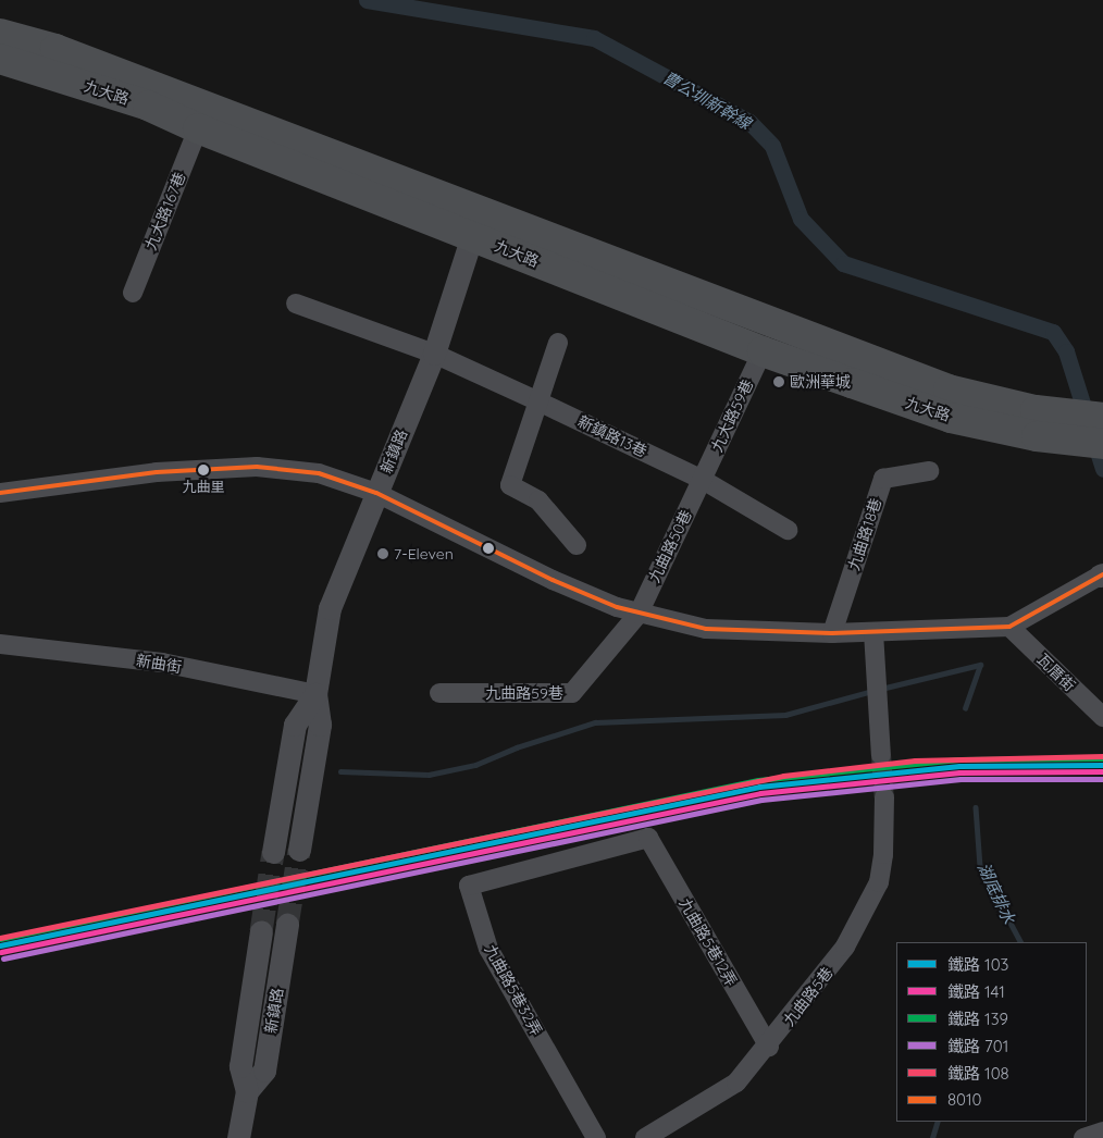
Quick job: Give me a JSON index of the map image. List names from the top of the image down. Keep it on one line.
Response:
{"streets":{"main road":["九大路"],"street":["九大路167巷","九大路59巷","新鎮路13巷","新鎮路","九曲路18巷","九曲路50巷","新曲街","瓦厝街","九曲路59巷","九曲路5巷12弄","九曲路5巷32弄","九曲路5巷"]},"crossings":[["九大路","九大路167巷"],["九大路","九大路59巷"],["九大路","新鎮路"],["九大路59巷","新鎮路13巷"],["九大路59巷","九曲路50巷"],["新鎮路13巷","新鎮路"],["新鎮路13巷","九曲路50巷"],["新鎮路","新曲街"],["九曲路50巷","九曲路59巷"],["九曲路5巷12弄","九曲路5巷32弄"],["九曲路5巷12弄","九曲路5巷"]],"water":["曹公圳新幹線","湖底排水"],"places":["歐洲華城","九曲里","7-Eleven"],"lines":["transit line 8010","rail line 108","rail line 139","rail line 103","rail line 141","rail line 701"],"legend":["鐵路 103","鐵路 141","鐵路 139","鐵路 701","鐵路 108","8010"]}
